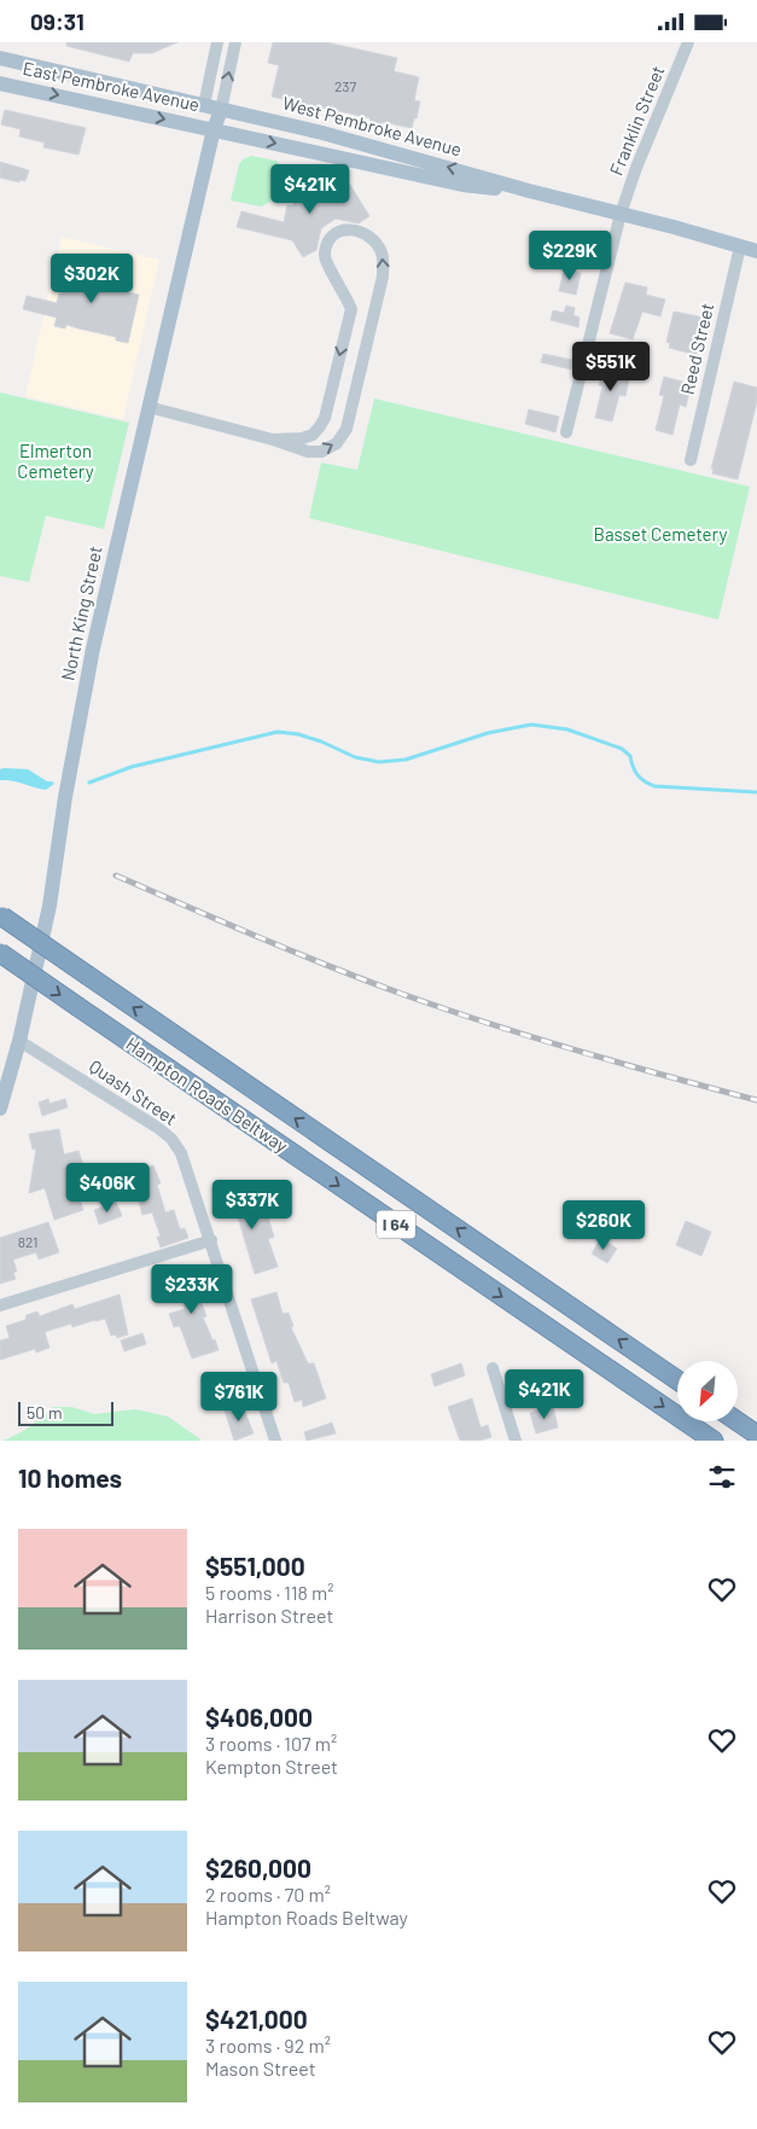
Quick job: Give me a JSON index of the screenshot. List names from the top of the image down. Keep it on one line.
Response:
{"streets":{"highway":["Hampton Roads Beltway","I 64"],"main road":["East Pembroke Avenue","West Pembroke Avenue","North King Street"],"street":["Franklin Street","Reed Street","Quash Street"]},"crossings":[["East Pembroke Avenue","West Pembroke Avenue"],["East Pembroke Avenue","North King Street"],["Franklin Street","West Pembroke Avenue"],["West Pembroke Avenue","Reed Street"],["West Pembroke Avenue","North King Street"],["North King Street","Quash Street"]],"parks":["Elmerton Cemetery","Basset Cemetery"],"house_numbers":["237","821"],"scale_bar":"50 m","north":"bottom left","page":{"status":"09:31","price":["$421K","$229K","$302K","$551K","$406K","$337K","$260K","$233K","$421K","$761K"],"scale":"50 m","heading":"10 homes","list":[{"name":"$551,000","note":"5 rooms · 118 m² · Harrison Street"},{"name":"$406,000","note":"3 rooms · 107 m² · Kempton Street"},{"name":"$260,000","note":"2 rooms · 70 m² · Hampton Roads Beltway"},{"name":"$421,000","note":"3 rooms · 92 m² · Mason Street"}]}}
